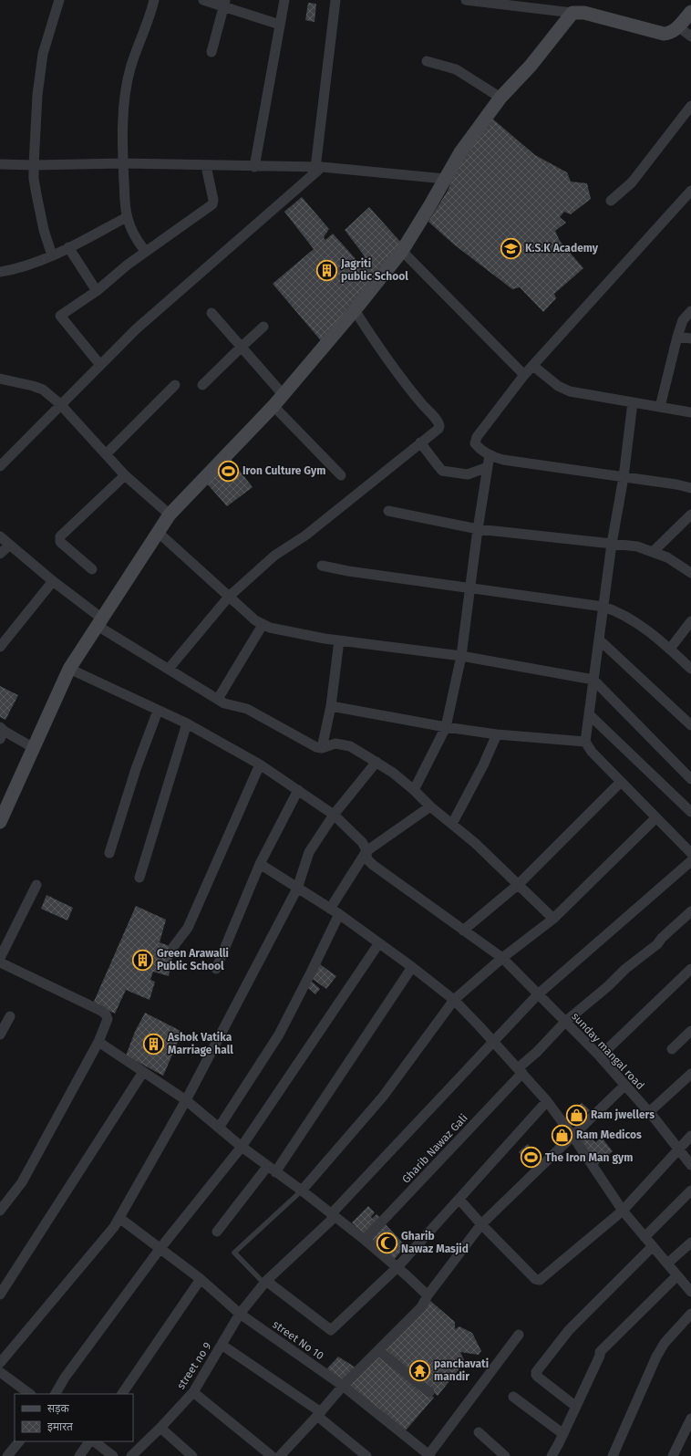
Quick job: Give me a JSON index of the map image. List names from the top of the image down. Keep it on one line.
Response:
{"streets":{"street":["sunday mangal road","Gharib Nawaz Gali","street No 10","street no 9"]},"crossings":[["sunday mangal road","Gharib Nawaz Gali"],["sunday mangal road","street no 9"],["street No 10","street no 9"]],"places":{"school or university":["K.S.K Academy"],"building":["Jagriti public School","Green Arawalli Public School","Ashok Vatika Marriage hall"],"sports":["Iron Culture Gym","The Iron Man gym"],"shop":["Ram jwellers","Ram Medicos"],"mosque":["Gharib Nawaz Masjid"],"temple":["panchavati mandir"]},"legend":["सड़क","इमारत"]}
